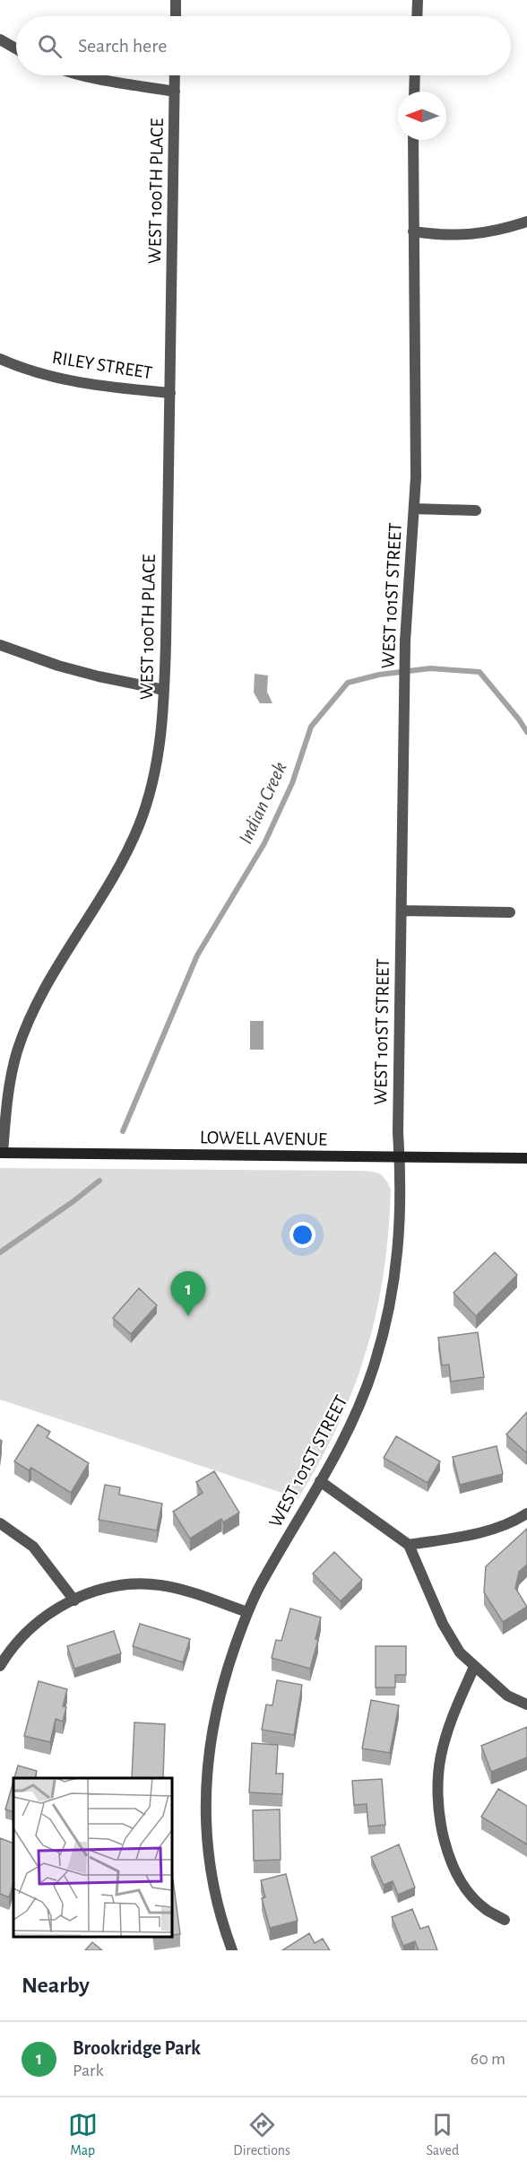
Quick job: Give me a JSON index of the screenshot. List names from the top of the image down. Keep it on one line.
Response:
{"streets":{"street":["WEST 100TH PLACE","RILEY STREET","WEST 101ST STREET","LOWELL AVENUE"]},"crossings":[["WEST 100TH PLACE","RILEY STREET"],["WEST 100TH PLACE","LOWELL AVENUE"],["WEST 101ST STREET","LOWELL AVENUE"]],"water":["Indian Creek"],"north":"left","page":{"search":"Search here","pins":"1","heading":"Nearby","list":[{"mark":"1","name":"Brookridge Park","note":"Park","value":"60 m"}],"nav":["Map","Directions","Saved"]}}
